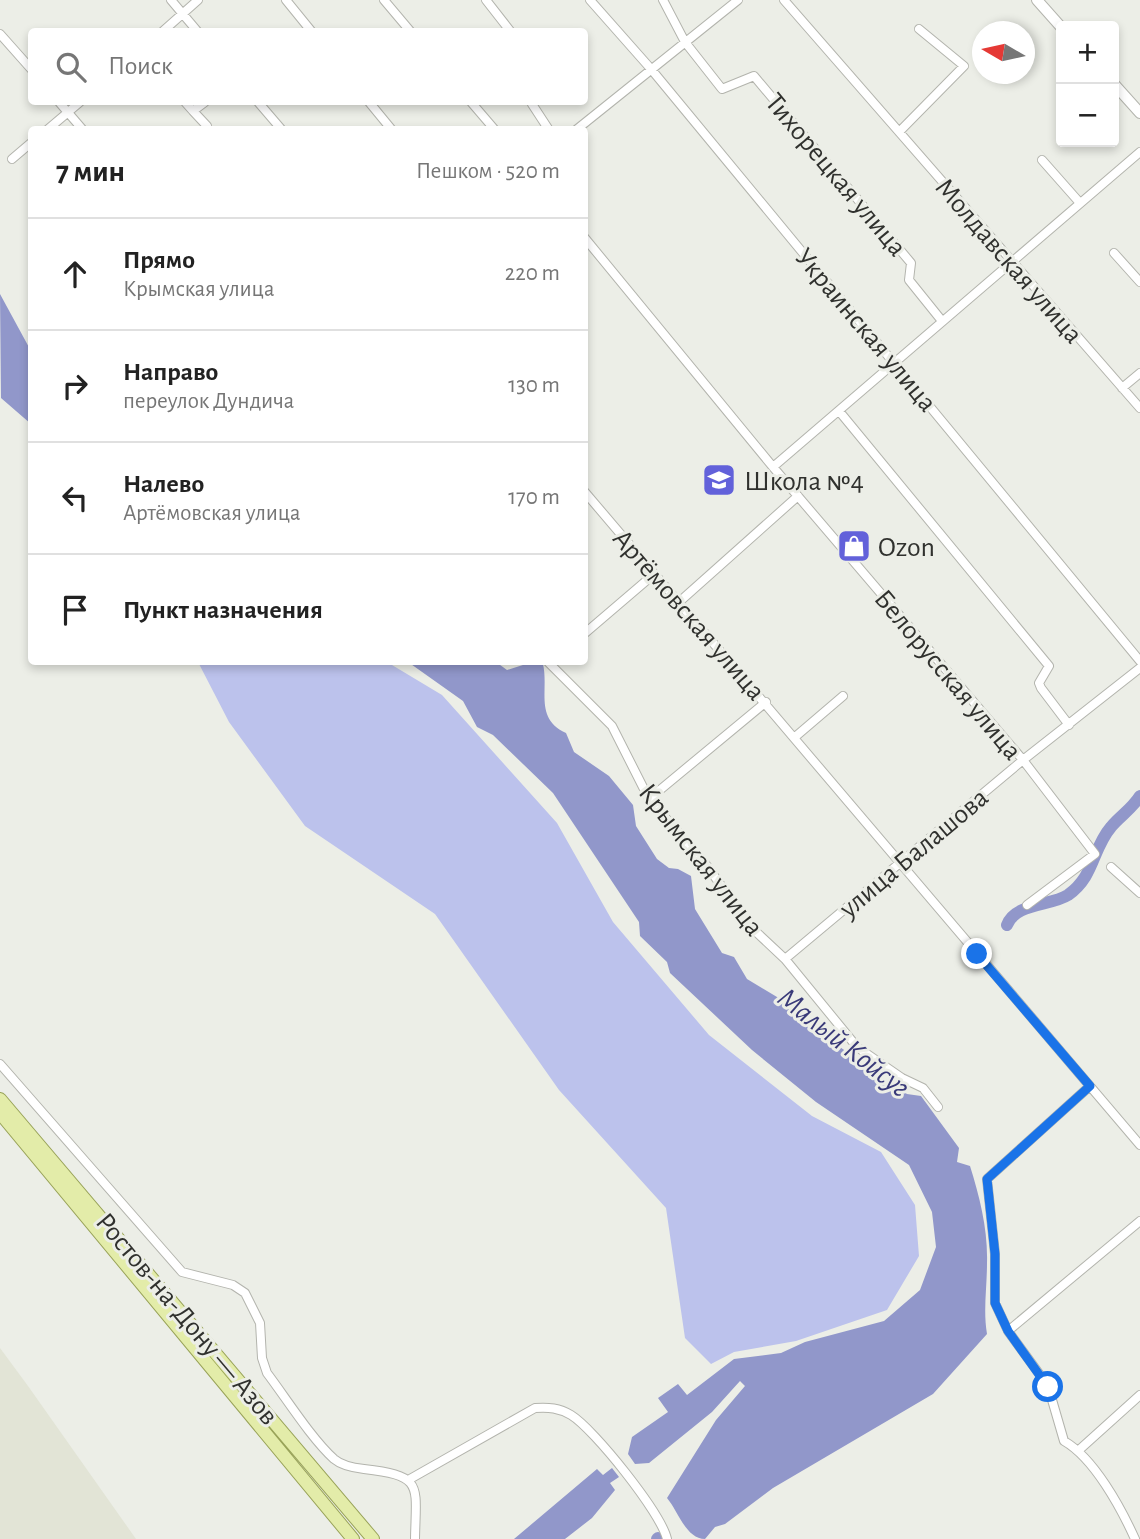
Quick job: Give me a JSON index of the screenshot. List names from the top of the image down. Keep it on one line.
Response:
{"streets":{"main road":["Ростов-на-Дону — Азов"],"street":["Тихорецкая улица","Молдавская улица","Украинская улица","Артёмовская улица","Белорусская улица","улица Балашова","Крымская улица"]},"crossings":[["Артёмовская улица","улица Балашова"],["Белорусская улица","улица Балашова"],["улица Балашова","Крымская улица"]],"water":["Малый Койсуг"],"places":{"school or university":["Школа №4"],"shop":["Ozon"]},"north":"left","page":{"map_buttons":["+","−"],"search":"Поиск","heading":["7 мин","Пешком · 520 m"],"list":[["Прямо","Крымская улица","220 m"],["Направо","переулок Дундича","130 m"],["Налево","Артёмовская улица","170 m"],"Пункт назначения"]}}
